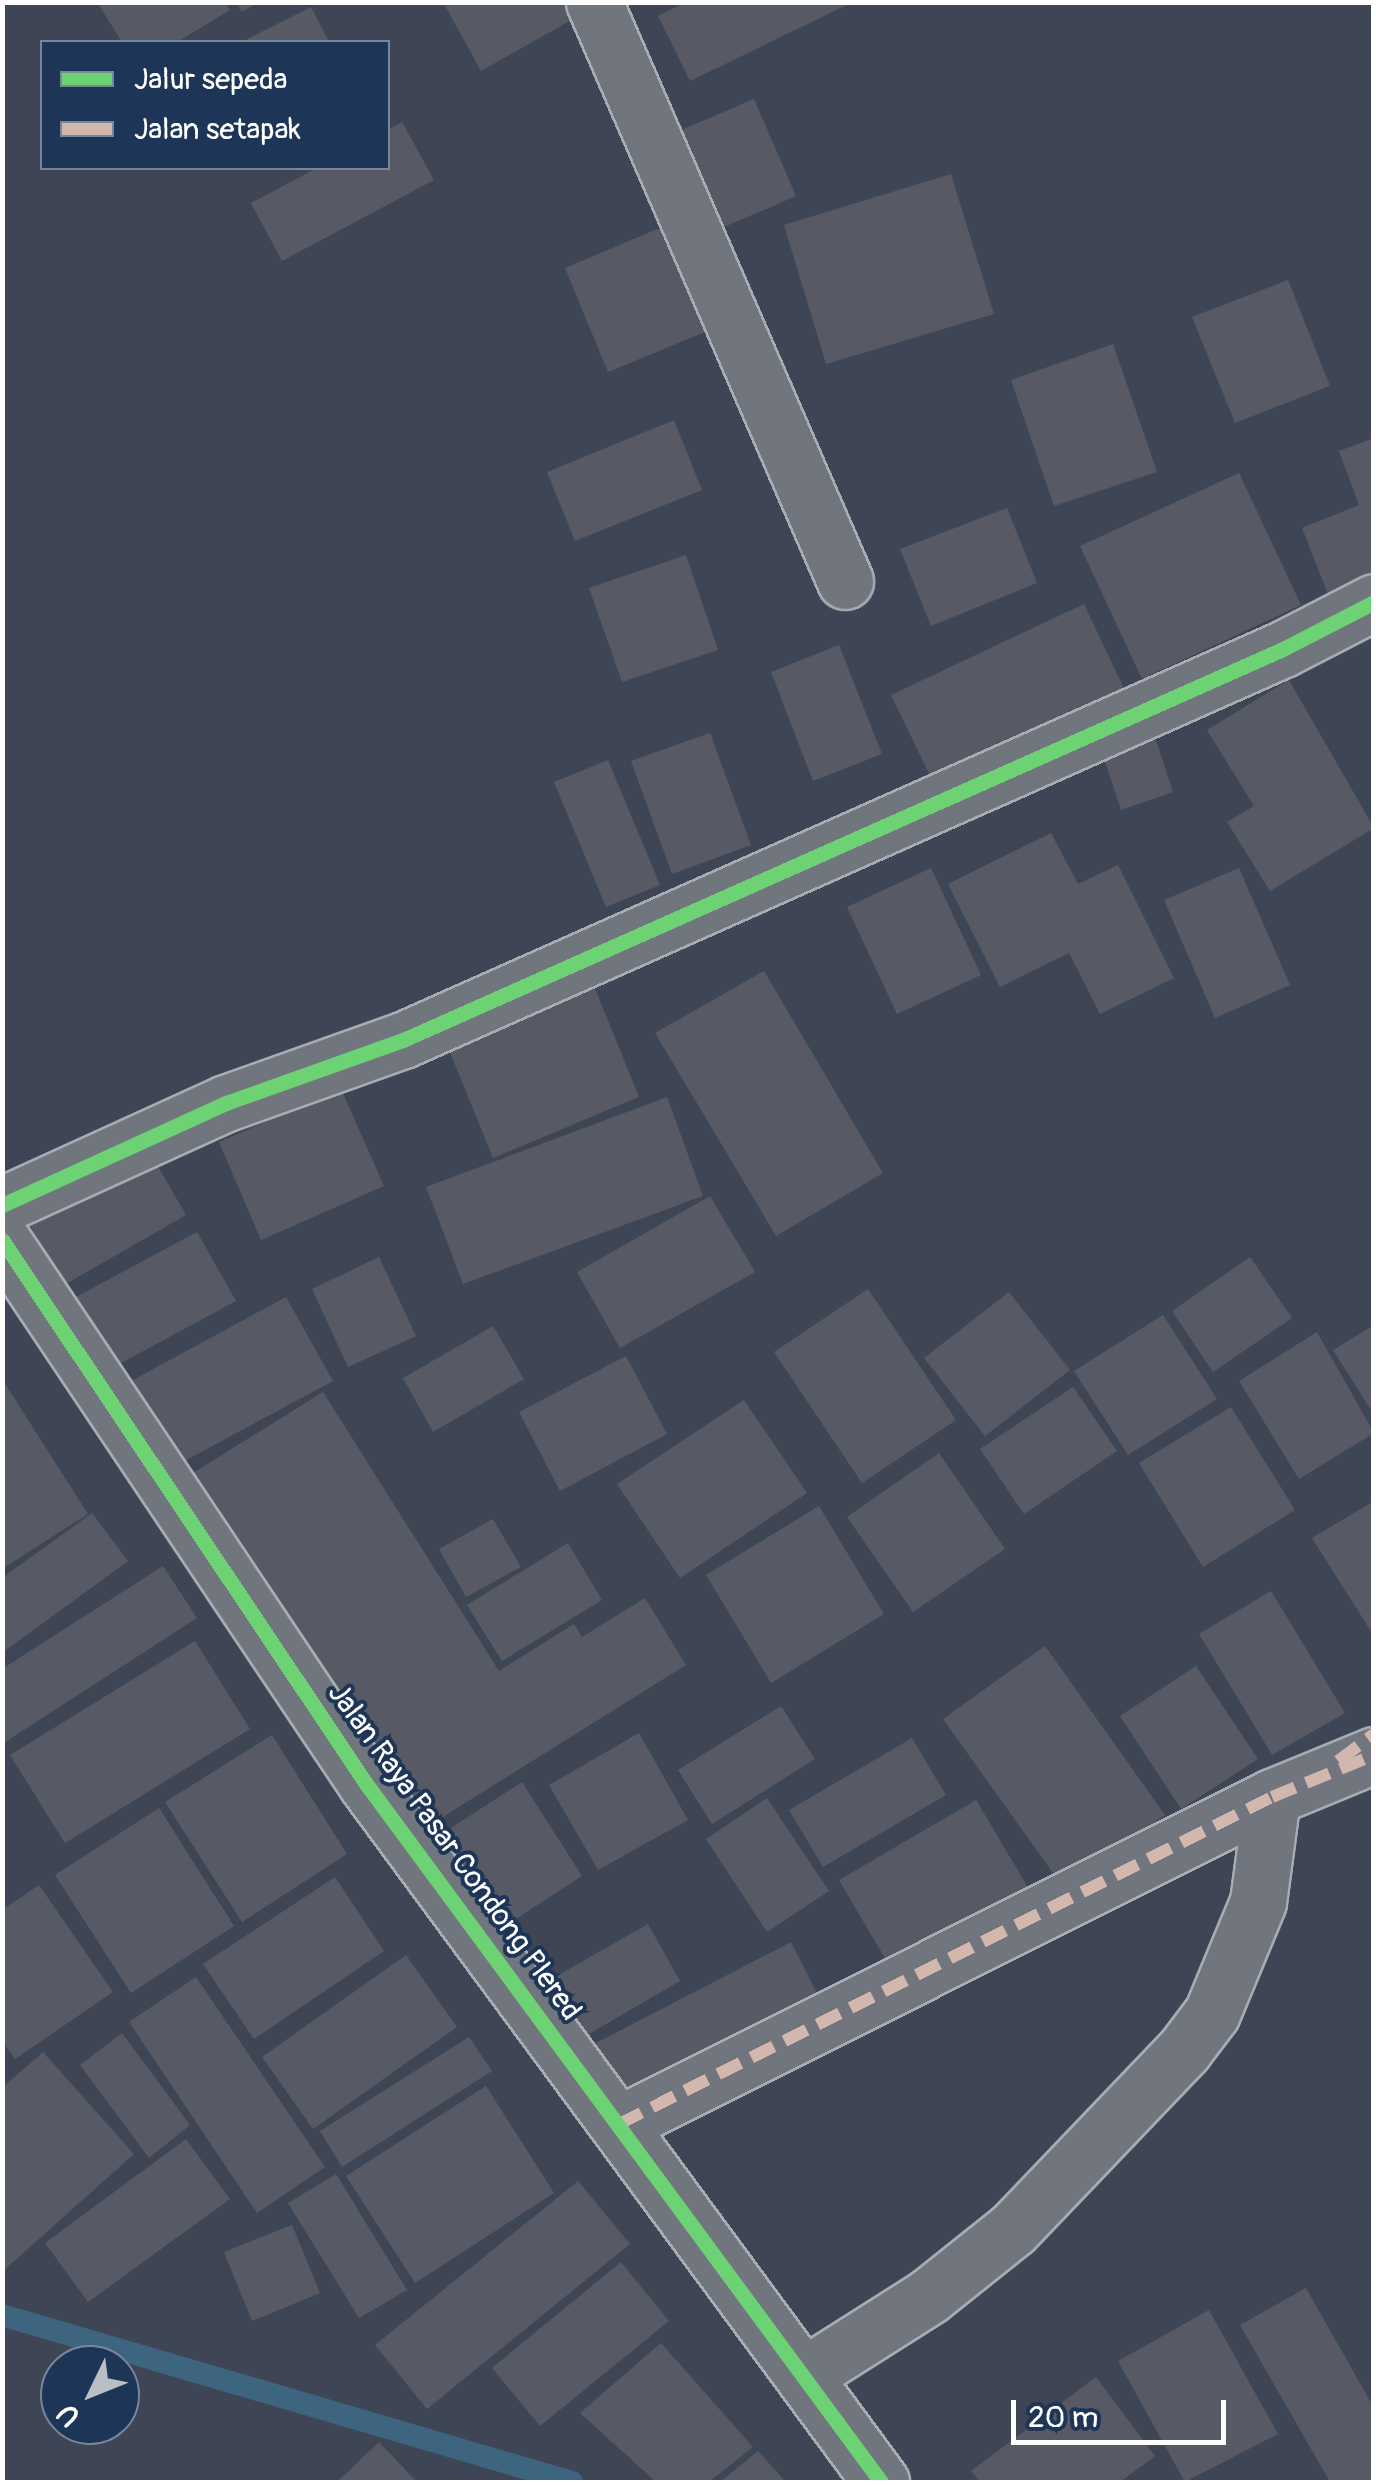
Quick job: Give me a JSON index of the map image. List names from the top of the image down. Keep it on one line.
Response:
{"streets":{"street":["Jalan Raya Pasar Condong Plered"]},"legend":["Jalur sepeda","Jalan setapak"],"scale_bar":"20 m","north":"bottom left"}
